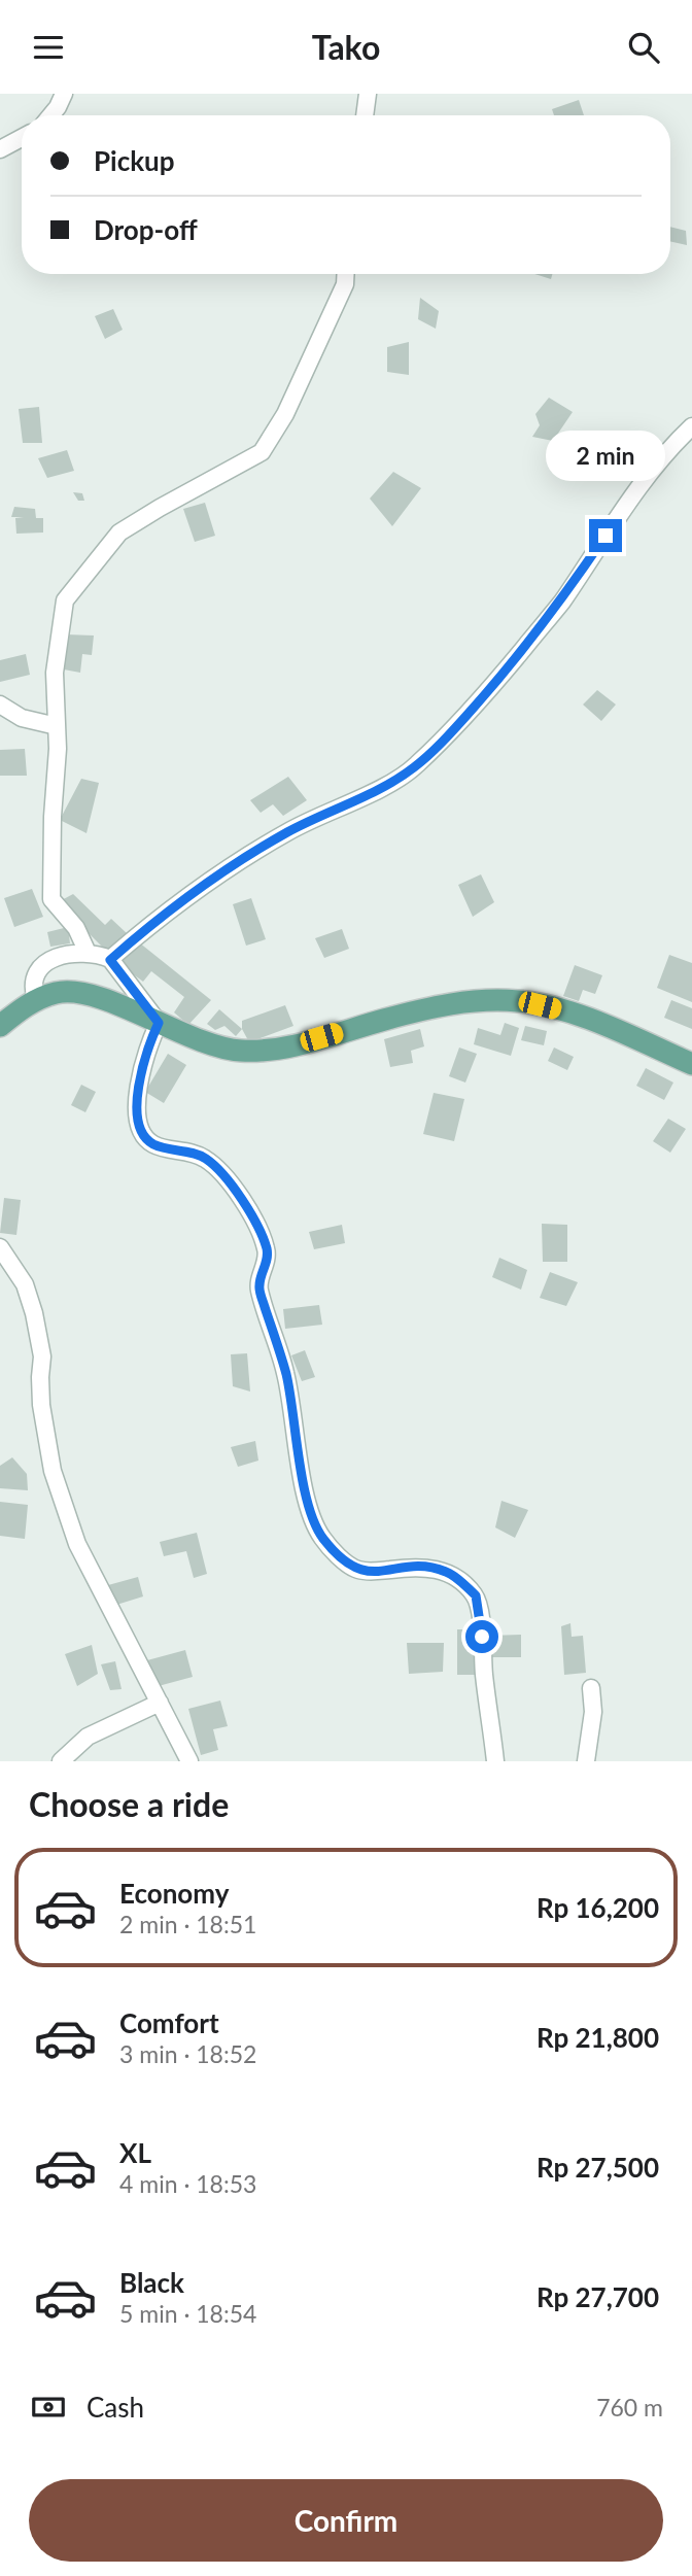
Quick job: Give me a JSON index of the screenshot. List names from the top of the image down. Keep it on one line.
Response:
{"page":{"header":"Tako","banner":["Pickup","Drop-off"],"bubble":"2 min","heading":"Choose a ride","list":[{"name":"Economy","note":"2 min · 18:51","value":"Rp 16,200"},{"name":"Comfort","note":"3 min · 18:52","value":"Rp 21,800"},{"name":"XL","note":"4 min · 18:53","value":"Rp 27,500"},{"name":"Black","note":"5 min · 18:54","value":"Rp 27,700"}],"pay":["Cash","760 m"],"buttons":"Confirm"}}
